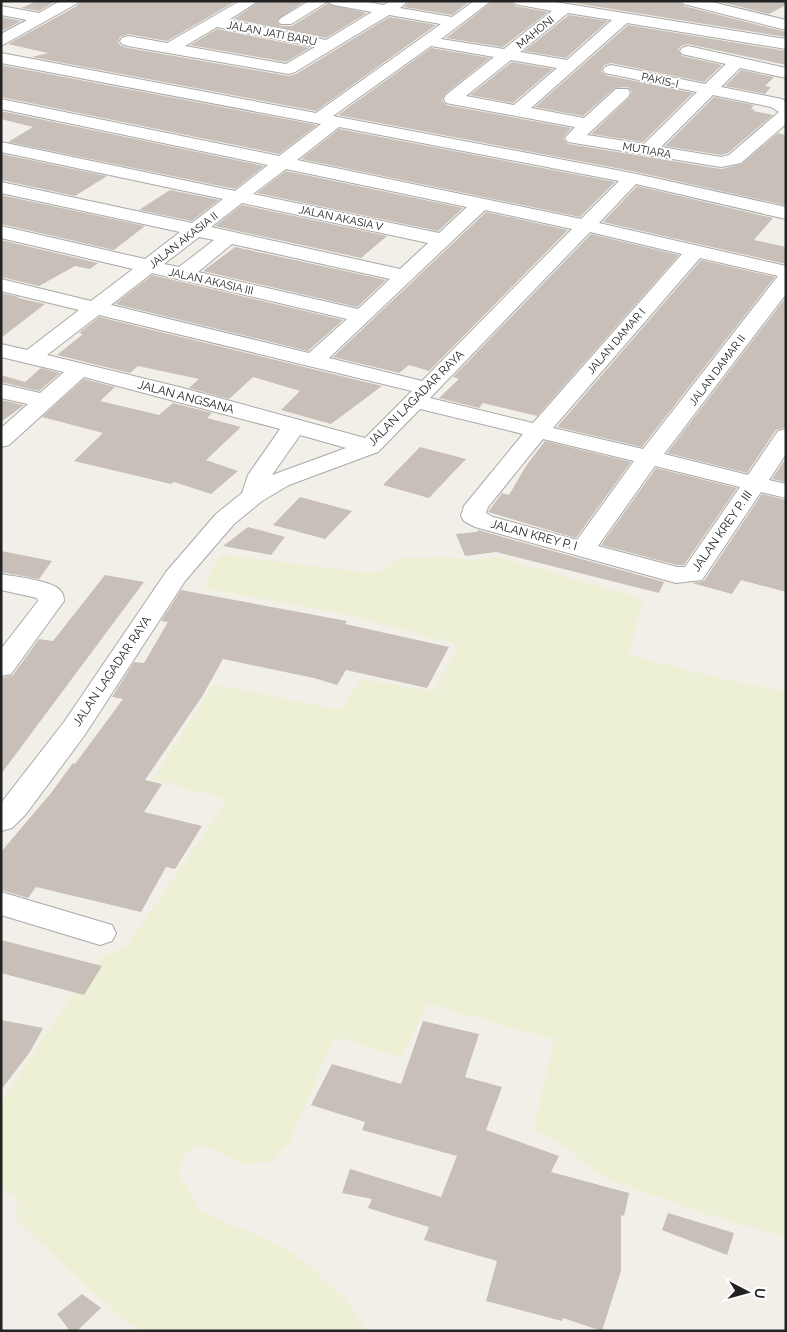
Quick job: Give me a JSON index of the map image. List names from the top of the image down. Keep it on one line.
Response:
{"streets":{"street":["MAHONI","JALAN JATI BARU","PAKIS-I","MUTIARA","JALAN AKASIA V","JALAN AKASIA II","JALAN AKASIA III","JALAN DAMAR I","JALAN DAMAR II","JALAN ANGSANA","JALAN LAGADAR RAYA","JALAN KREY P. III","JALAN KREY P. I"]},"crossings":[["JALAN AKASIA V","JALAN AKASIA II"],["JALAN AKASIA II","JALAN AKASIA III"],["JALAN AKASIA II","JALAN ANGSANA"],["JALAN DAMAR I","JALAN KREY P. I"],["JALAN DAMAR II","JALAN KREY P. III"],["JALAN DAMAR II","JALAN KREY P. I"],["JALAN ANGSANA","JALAN LAGADAR RAYA"],["JALAN KREY P. III","JALAN KREY P. I"]],"north":"right"}
